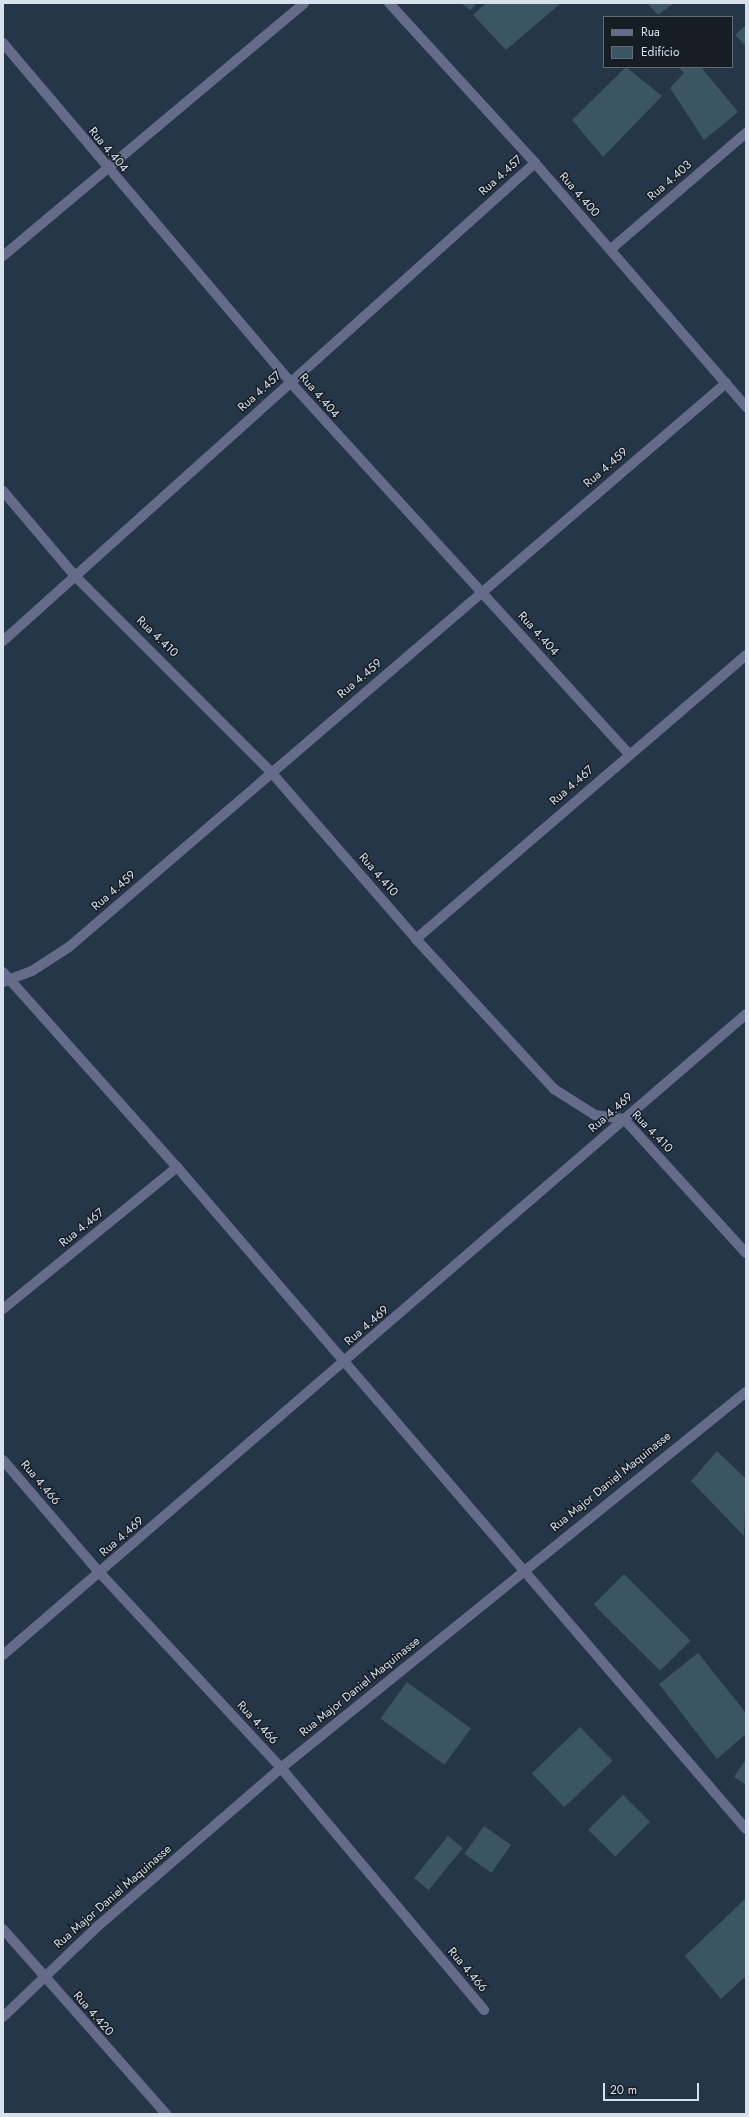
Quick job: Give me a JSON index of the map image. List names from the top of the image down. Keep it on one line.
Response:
{"streets":{"street":["Rua 4.404","Rua 4.457","Rua 4.403","Rua 4.400","Rua 4.459","Rua 4.410","Rua 4.467","Rua 4.469","Rua Major Daniel Maquinasse","Rua 4.466","Rua 4.420"]},"crossings":[["Rua 4.404","Rua 4.457"],["Rua 4.404","Rua 4.459"],["Rua 4.404","Rua 4.467"],["Rua 4.457","Rua 4.400"],["Rua 4.457","Rua 4.410"],["Rua 4.403","Rua 4.400"],["Rua 4.400","Rua 4.459"],["Rua 4.459","Rua 4.410"],["Rua 4.410","Rua 4.467"],["Rua 4.410","Rua 4.469"],["Rua 4.469","Rua 4.466"],["Rua Major Daniel Maquinasse","Rua 4.466"],["Rua Major Daniel Maquinasse","Rua 4.420"]],"legend":["Rua","Edifício"],"scale_bar":"20 m"}
